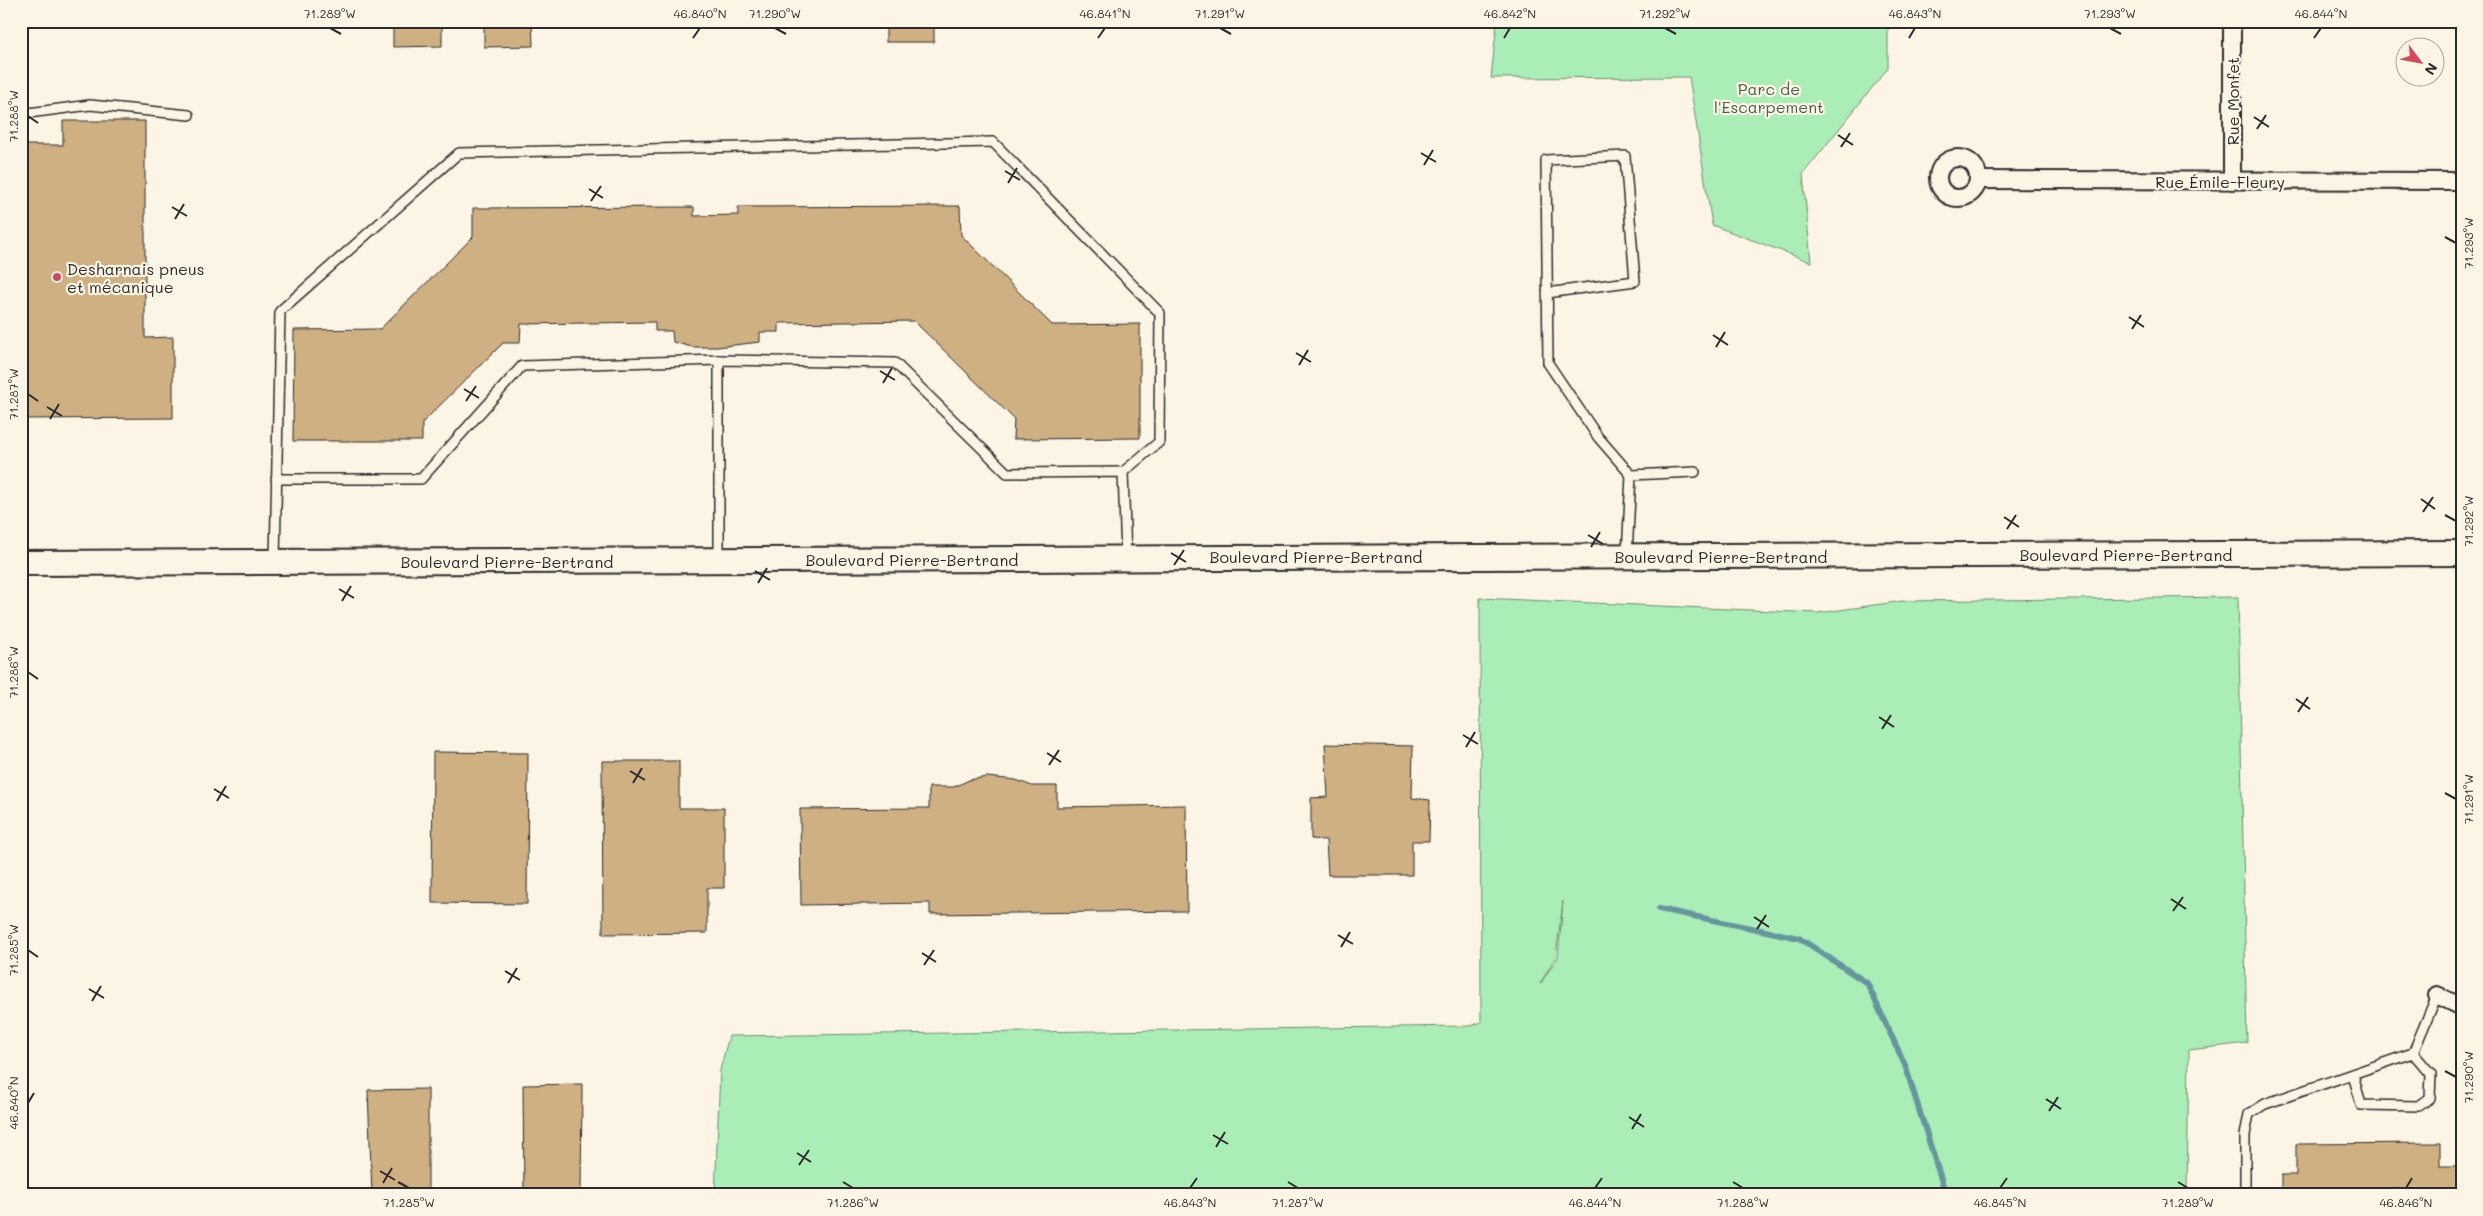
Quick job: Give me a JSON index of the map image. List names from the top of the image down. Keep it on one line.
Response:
{"streets":{"main road":["Boulevard Pierre-Bertrand"],"street":["Rue Monfet","Rue Émile-Fleury"]},"crossings":[["Rue Monfet","Rue Émile-Fleury"]],"parks":["Parc de l'Escarpement"],"places":["Desharnais pneus et mécanique"],"north":"bottom right","coordinates":["71.289°W","46.840°N","71.290°W","46.841°N","71.291°W","46.842°N","71.292°W","46.843°N","71.293°W","46.844°N","71.288°W","71.287°W","71.286°W","71.285°W","46.845°N","46.846°N"]}
